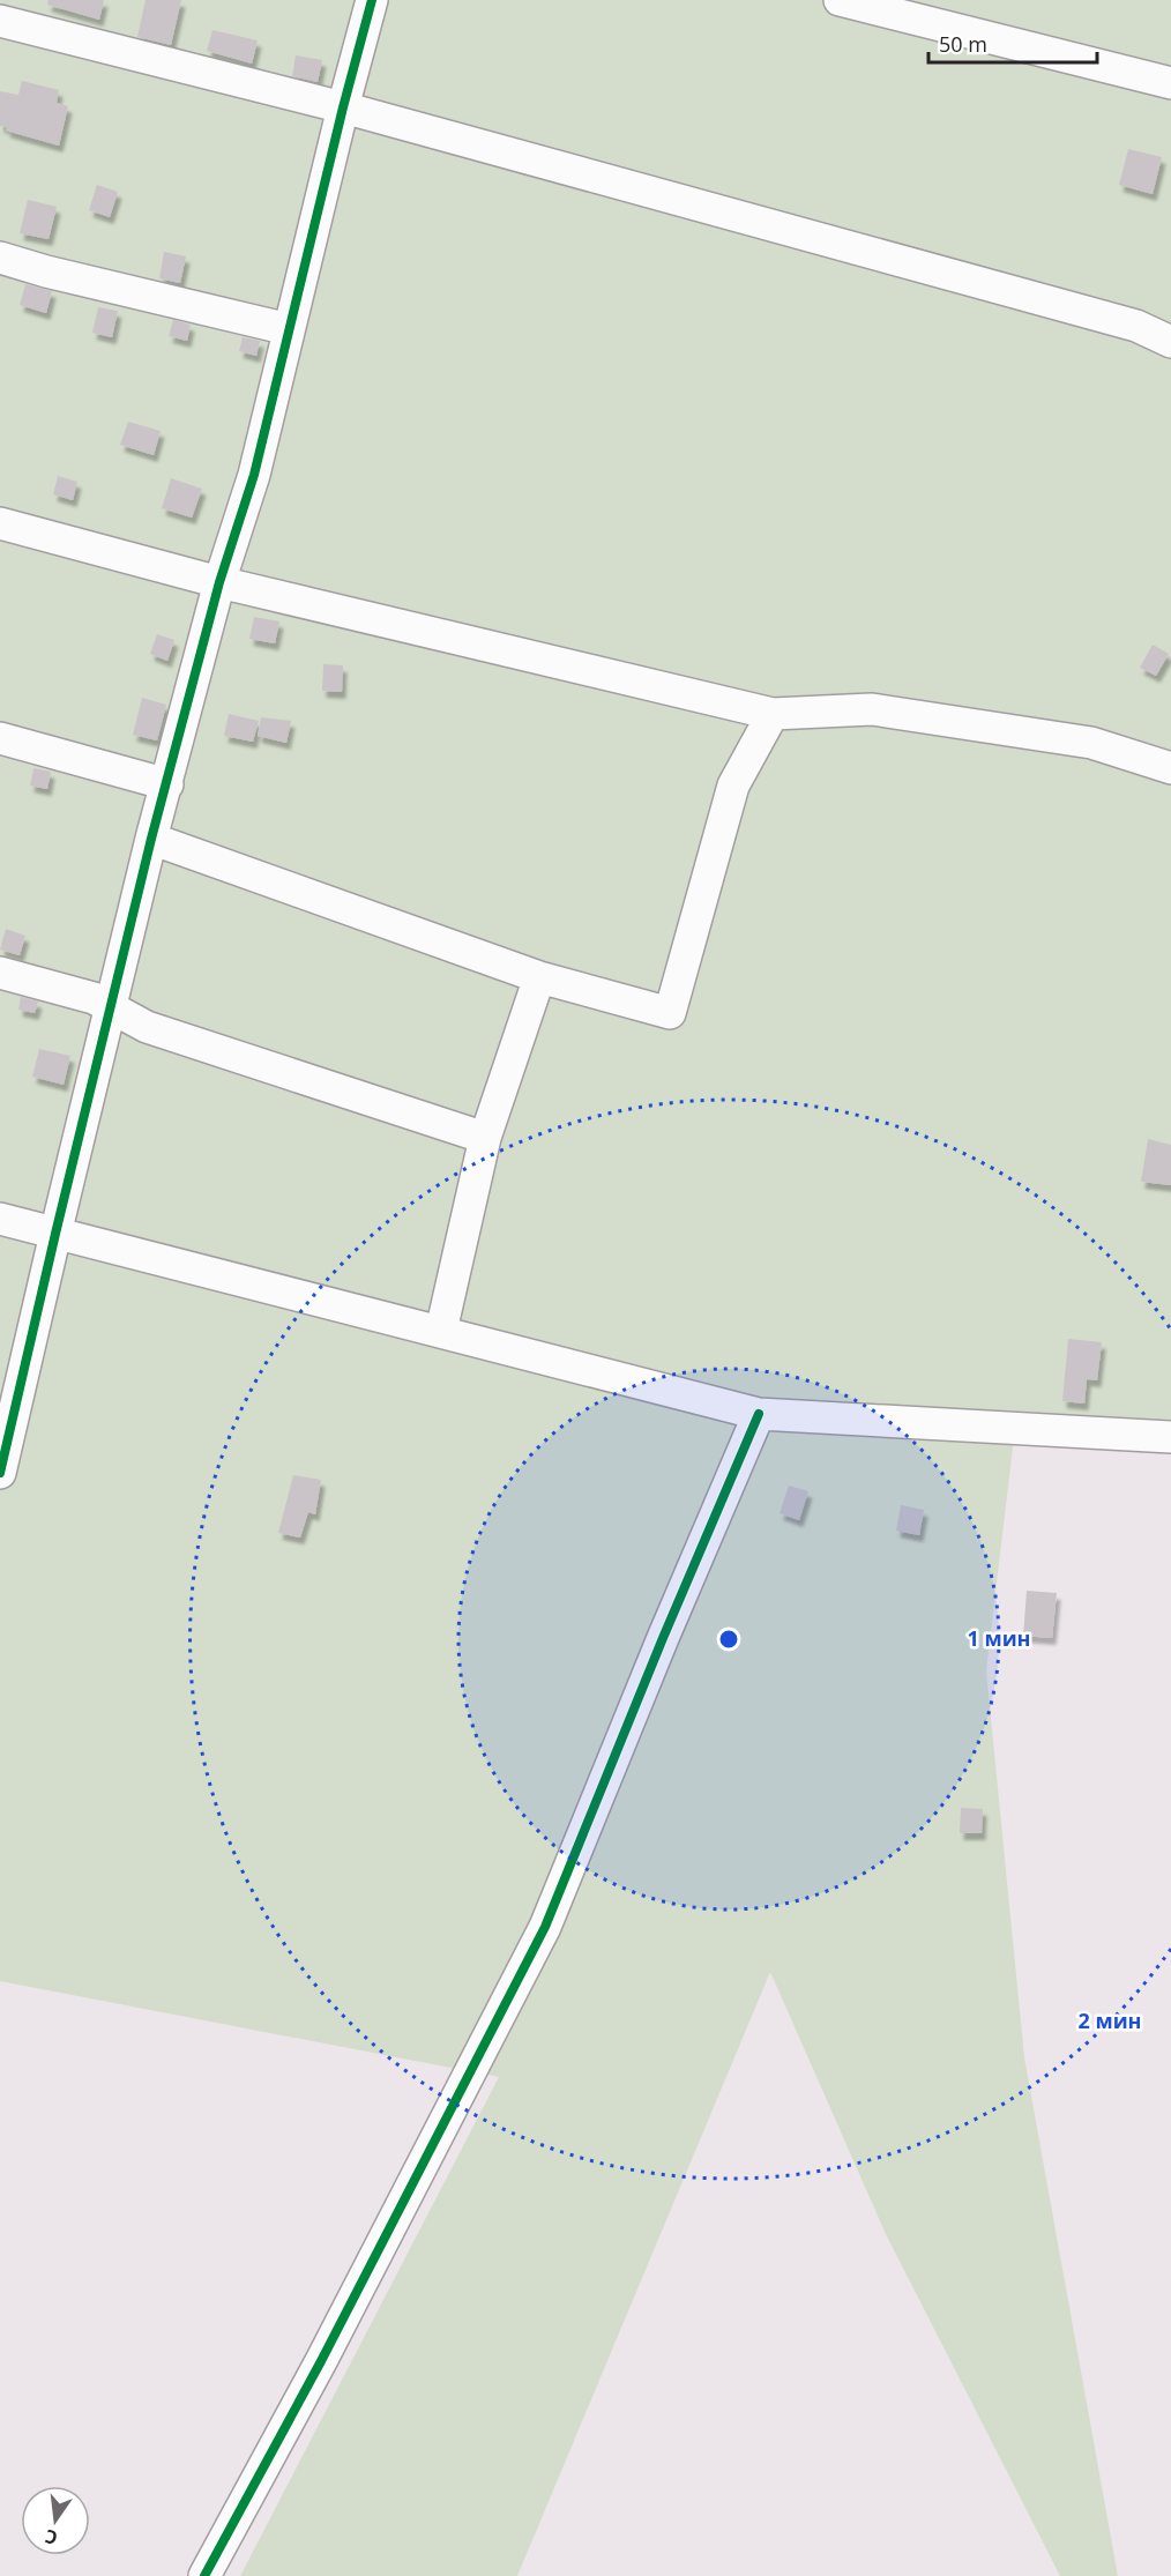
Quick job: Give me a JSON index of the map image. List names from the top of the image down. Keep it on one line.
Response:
{"scale_bar":"50 m","north":"bottom","rings":["1 мин","2 мин"]}
